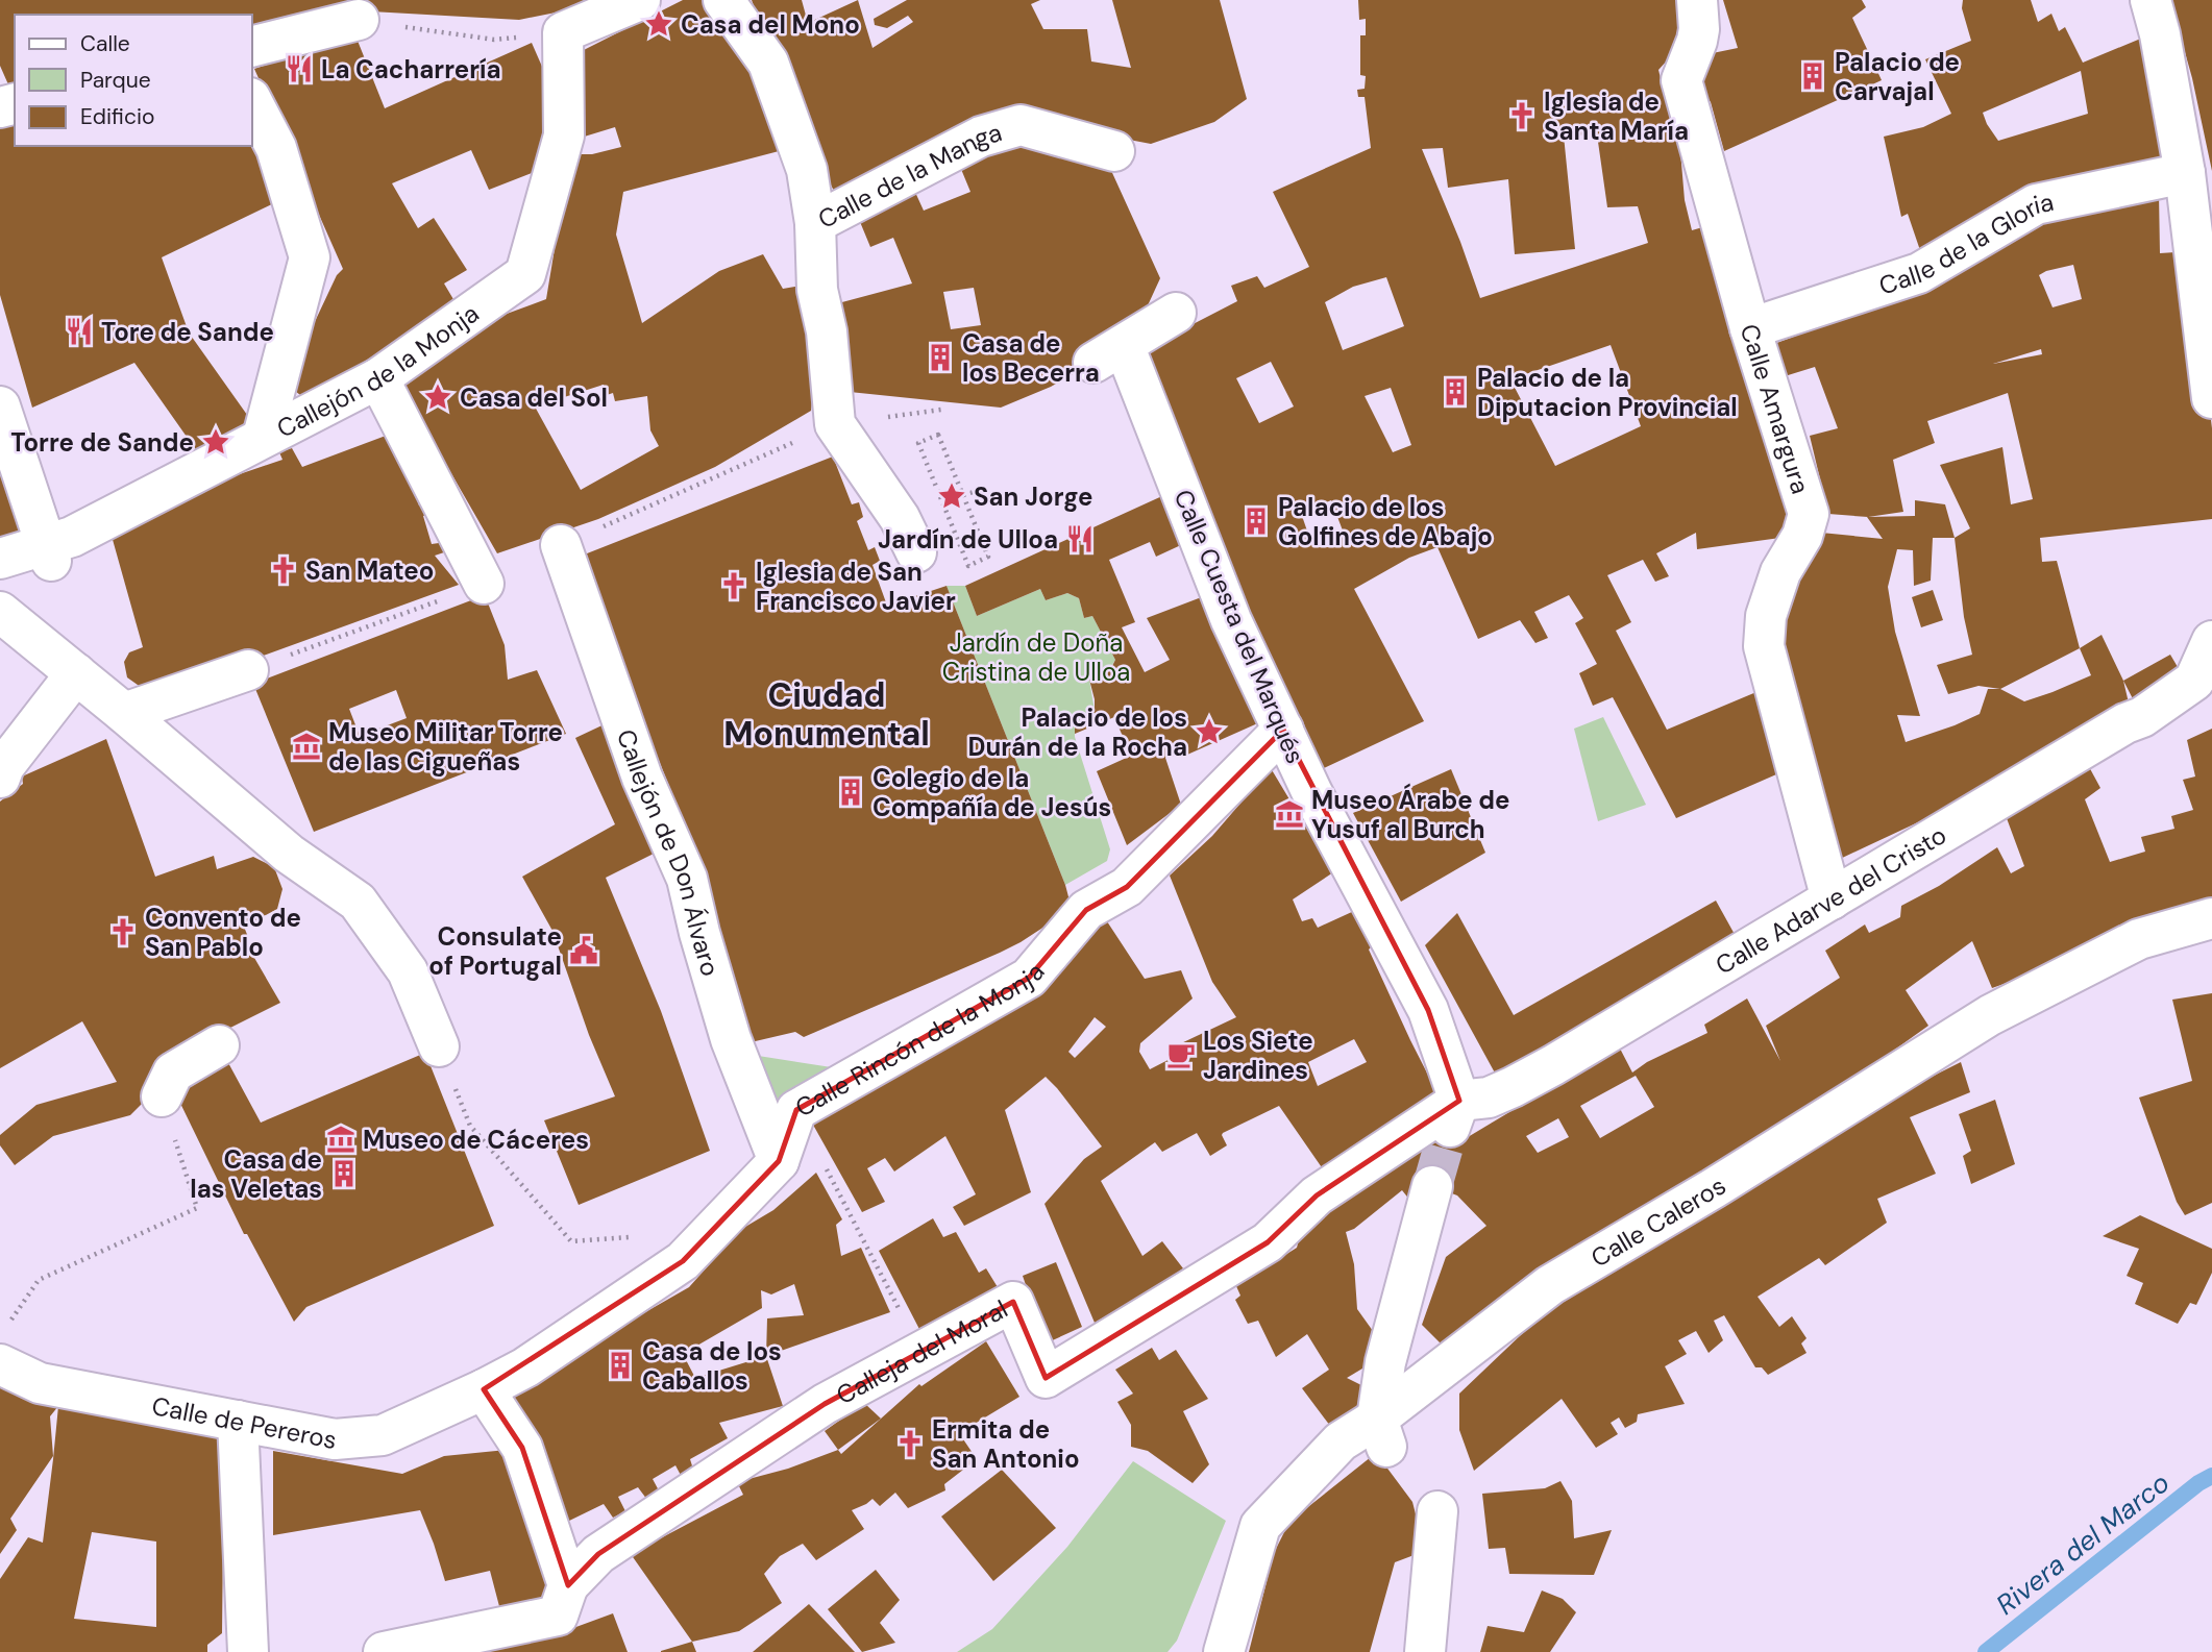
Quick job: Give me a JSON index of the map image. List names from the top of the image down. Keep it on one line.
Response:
{"streets":{"street":["Calle de la Manga","Calle de la Gloria","Callejón de la Monja","Calle Amargura","Calle Cuesta del Marqués","Callejón de Don Álvaro","Calle Adarve del Cristo","Calle Rincón de la Monja","Calle Caleros","Calleja del Moral","Calle de Pereros"]},"crossings":[["Calle de la Gloria","Calle Amargura"],["Calle Amargura","Calle Adarve del Cristo"],["Calle Cuesta del Marqués","Calle Adarve del Cristo"],["Calle Cuesta del Marqués","Calle Rincón de la Monja"],["Calle Cuesta del Marqués","Calleja del Moral"],["Callejón de Don Álvaro","Calle Rincón de la Monja"],["Calle Adarve del Cristo","Calleja del Moral"],["Calle Rincón de la Monja","Calle de Pereros"]],"districts":["Ciudad Monumental"],"water":["Rivera del Marco"],"parks":["Jardín de Doña Cristina de Ulloa"],"places":{"place":["Casa del Mono","Casa del Sol","Torre de Sande","San Jorge","Palacio de los Durán de la Rocha"],"restaurant":["La Cacharrería","Tore de Sande","Jardín de Ulloa"],"building":["Palacio de Carvajal","Casa de los Becerra","Palacio de la Diputacion Provincial","Palacio de los Golfines de Abajo","Colegio de la Compañía de Jesús","Casa de las Veletas","Casa de los Caballos"],"church":["Iglesia de Santa María","San Mateo","Iglesia de San Francisco Javier","Convento de San Pablo","Ermita de San Antonio"],"museum":["Museo Militar Torre de las Cigueñas","Museo Árabe de Yusuf al Burch","Museo de Cáceres"],"public building":["Consulate of Portugal"],"cafe":["Los Siete Jardines"]},"legend":["Calle","Parque","Edificio"]}
